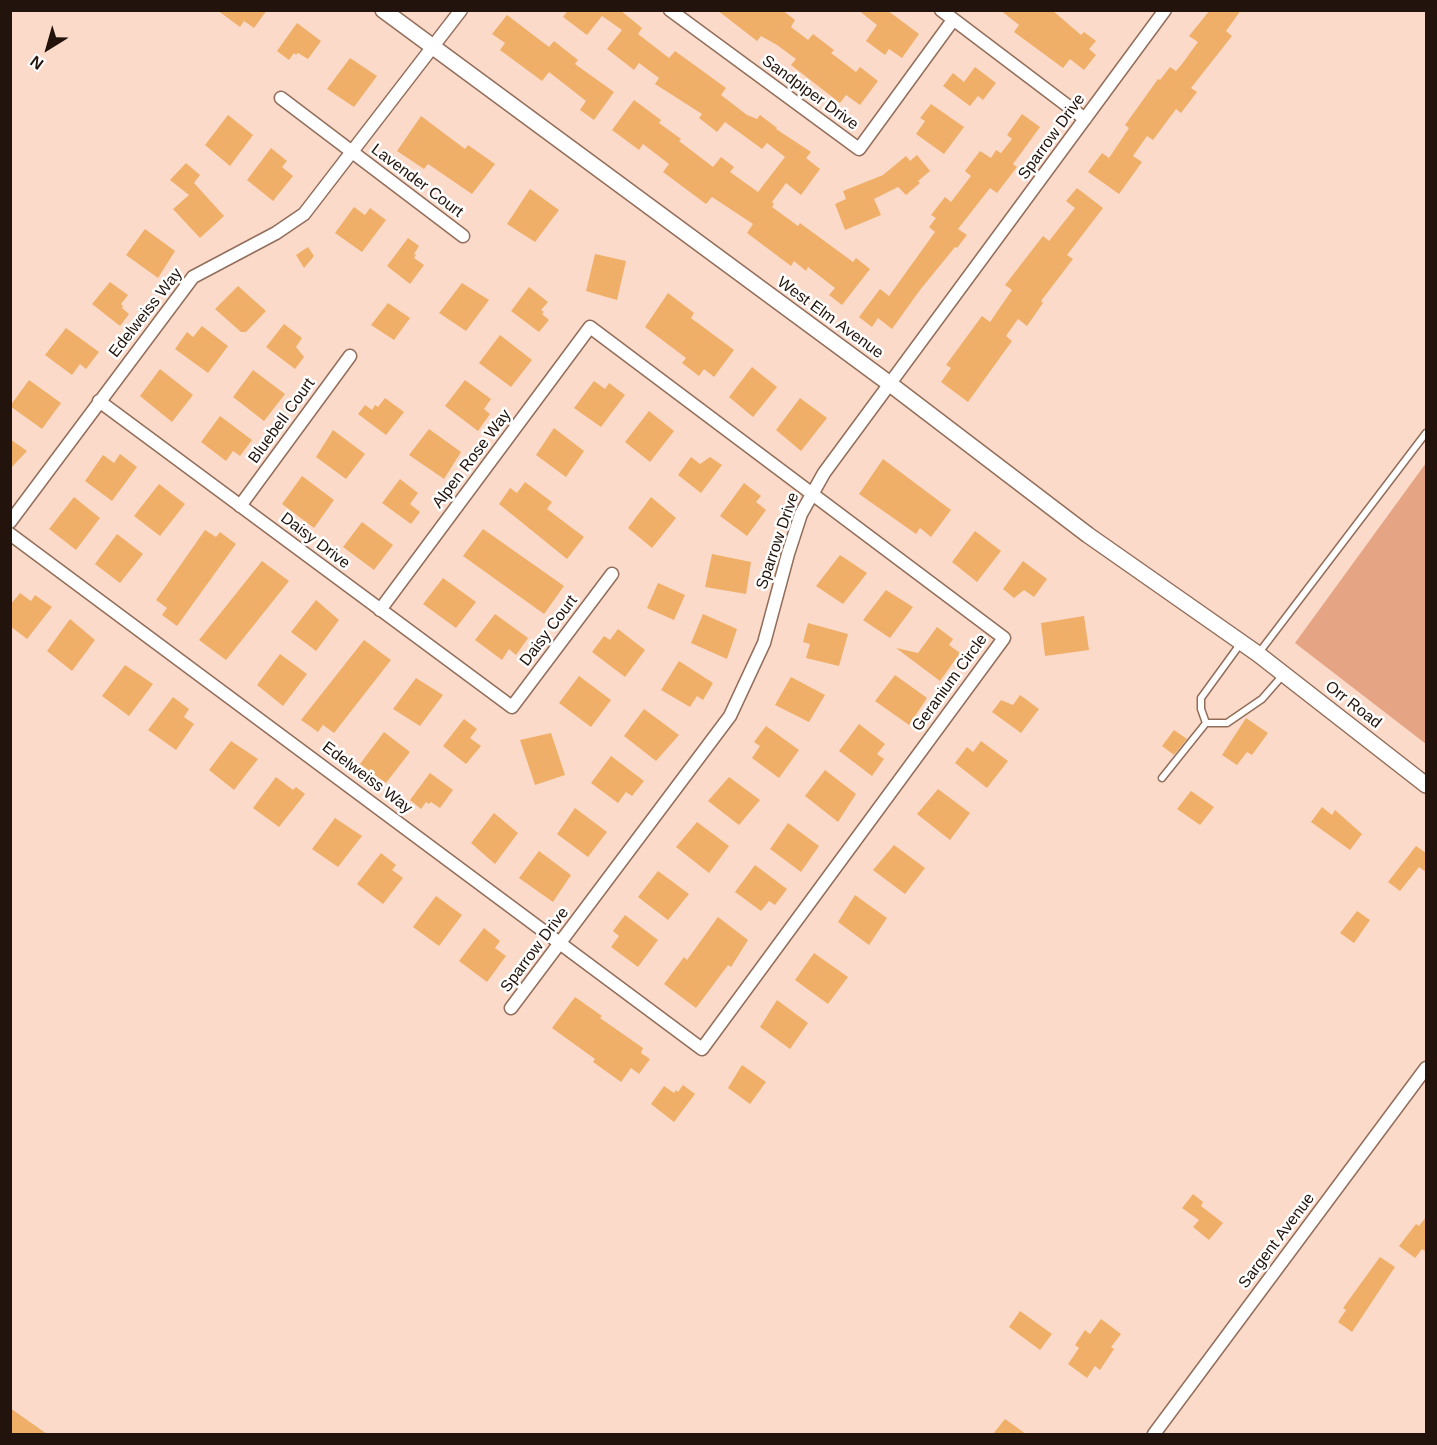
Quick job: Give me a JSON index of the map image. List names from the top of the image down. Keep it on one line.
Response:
{"streets":{"street":["Sandpiper Drive","Sparrow Drive","Lavender Court","Edelweiss Way","West Elm Avenue","Bluebell Court","Alpen Rose Way","Daisy Drive","Daisy Court","Geranium Circle","Orr Road","Sargent Avenue"]},"crossings":[["Sparrow Drive","Edelweiss Way"],["Sparrow Drive","West Elm Avenue"],["Sparrow Drive","Geranium Circle"],["Lavender Court","Edelweiss Way"],["Edelweiss Way","West Elm Avenue"],["Edelweiss Way","Daisy Drive"],["Edelweiss Way","Geranium Circle"],["West Elm Avenue","Orr Road"],["Bluebell Court","Daisy Drive"],["Alpen Rose Way","Daisy Drive"],["Alpen Rose Way","Geranium Circle"],["Daisy Drive","Daisy Court"]],"north":"bottom left"}
